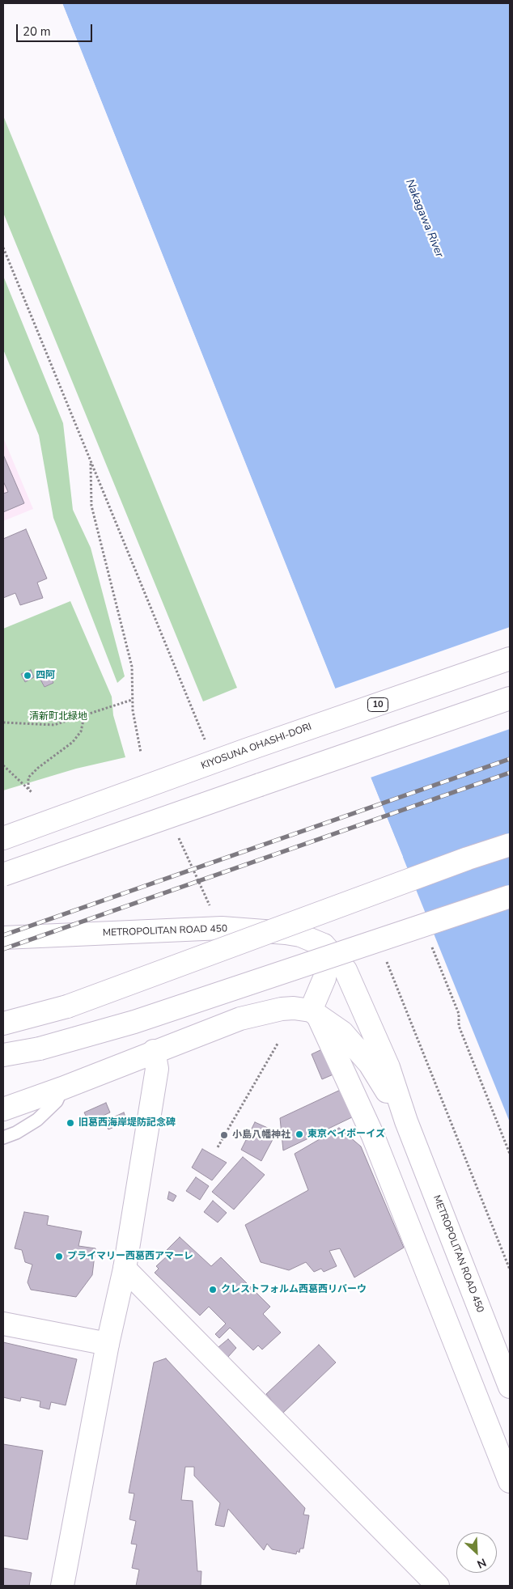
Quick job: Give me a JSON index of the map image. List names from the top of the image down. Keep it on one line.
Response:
{"streets":{"main road":["10","KIYOSUNA OHASHI-DORI","METROPOLITAN ROAD 450"]},"water":["Nakagawa River"],"parks":["清新町北緑地"],"places":["四阿","旧葛西海岸堤防記念碑","東京ベイボーイズ","小島八幡神社","プライマリー西葛西アマーレ","クレストフォルム西葛西リバーウ"],"scale_bar":"20 m","north":"bottom right"}
